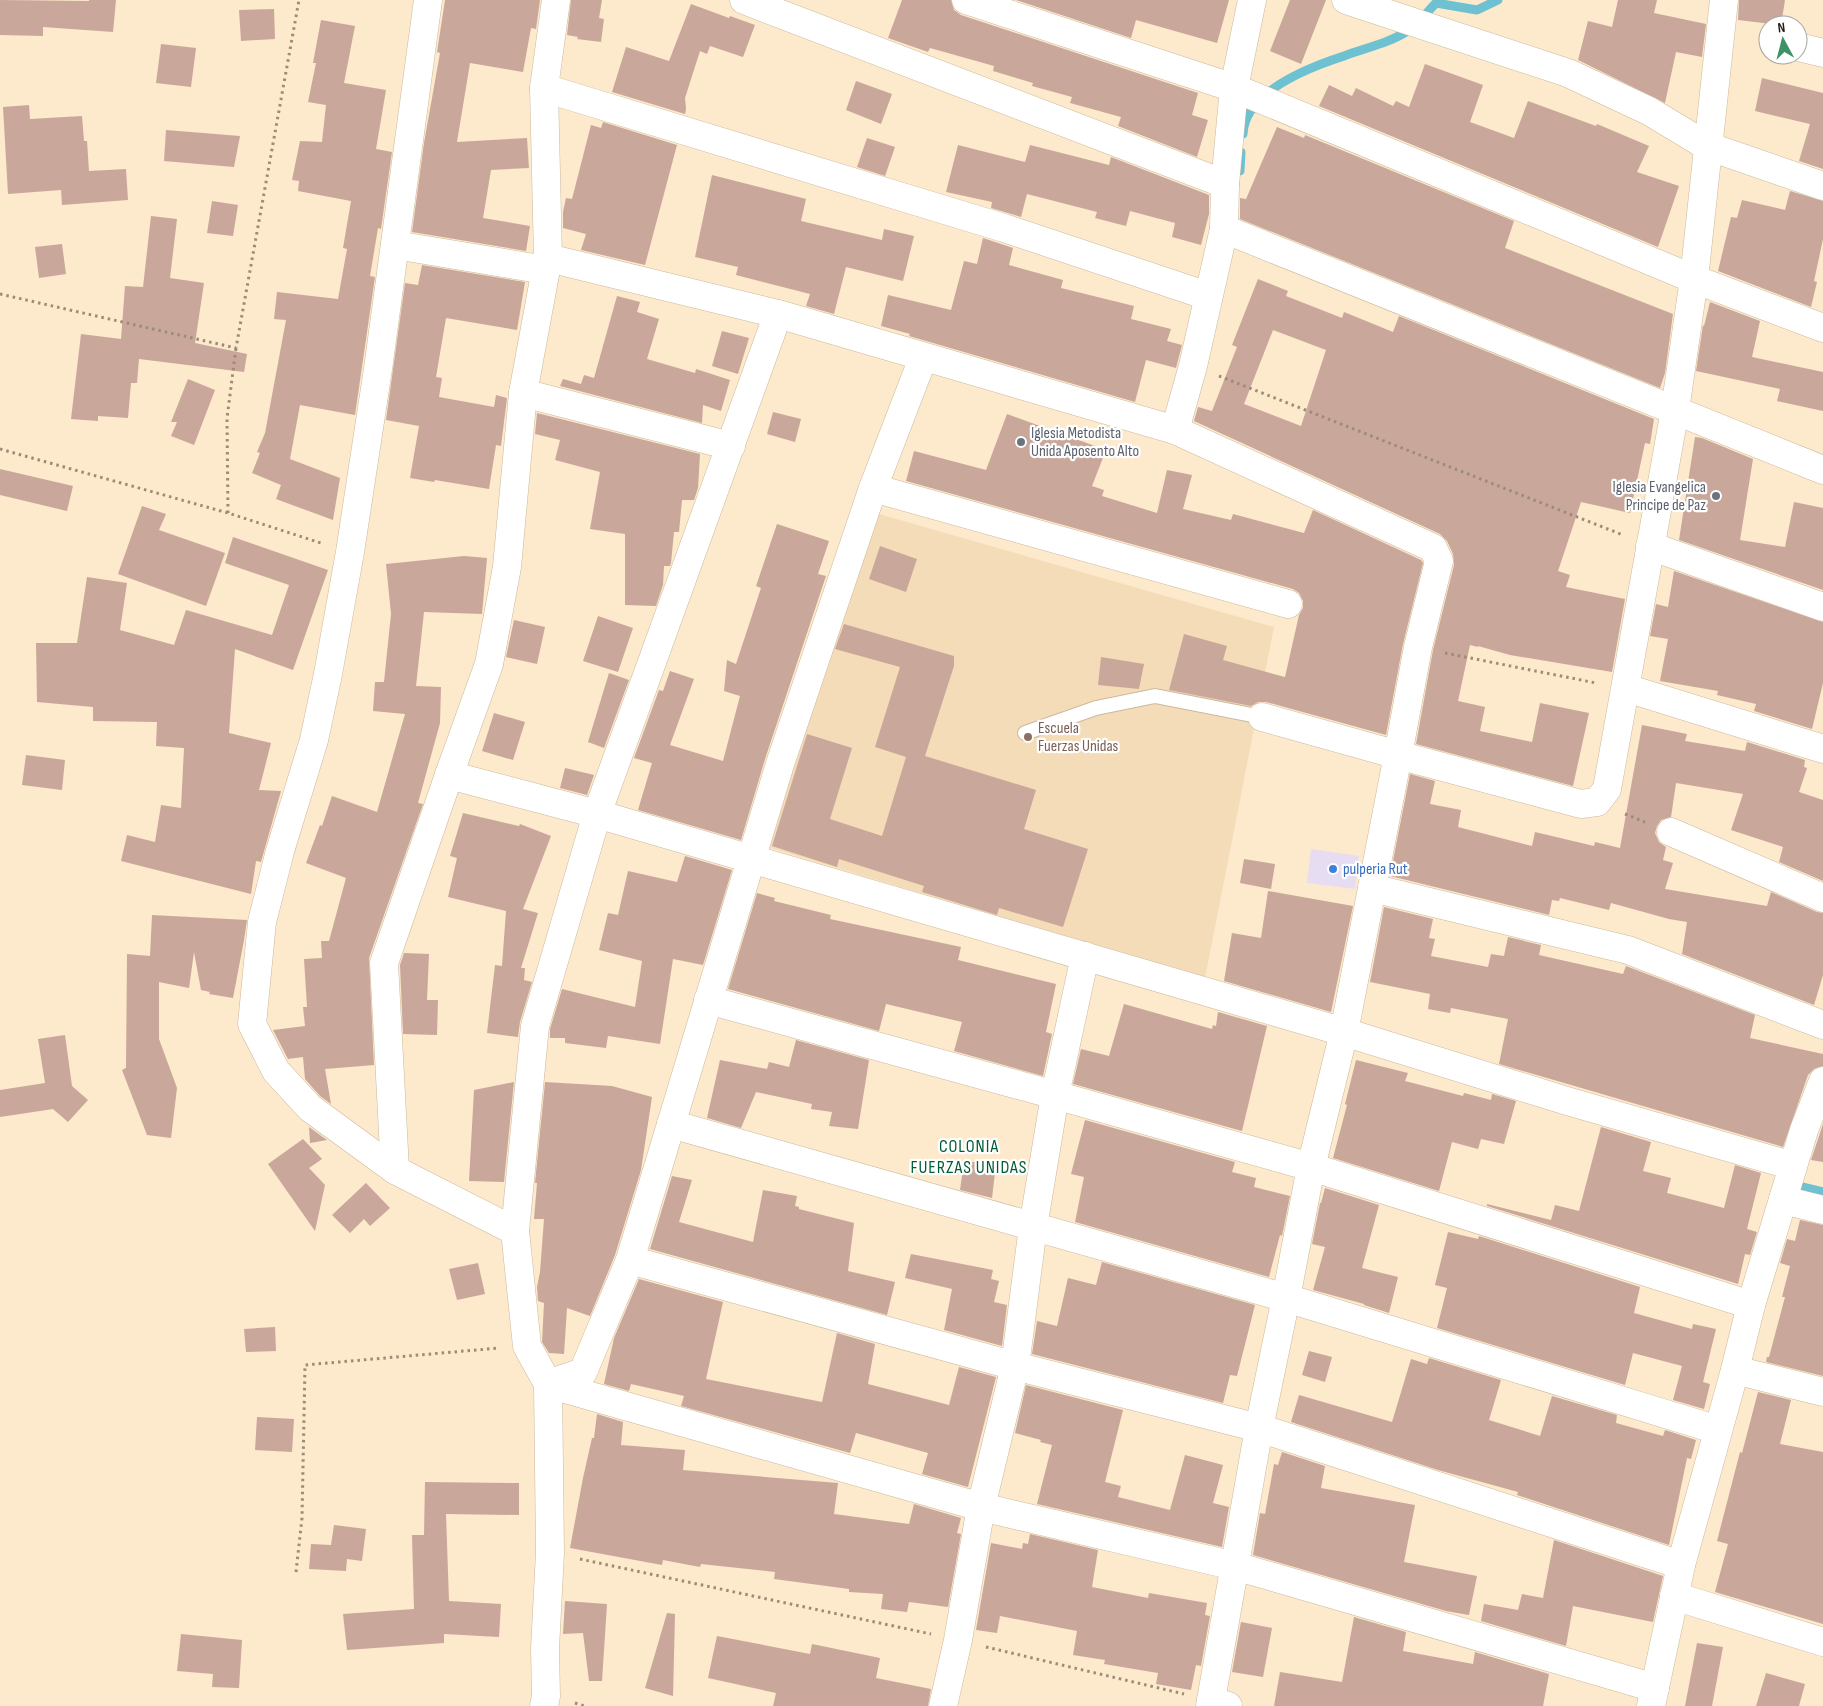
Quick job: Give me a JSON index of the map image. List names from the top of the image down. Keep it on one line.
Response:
{"districts":["COLONIA FUERZAS UNIDAS"],"places":["Iglesia Metodista Unida Aposento Alto","Iglesia Evangelica Principe de Paz","Escuela Fuerzas Unidas","pulperia Rut"],"north":"top"}
